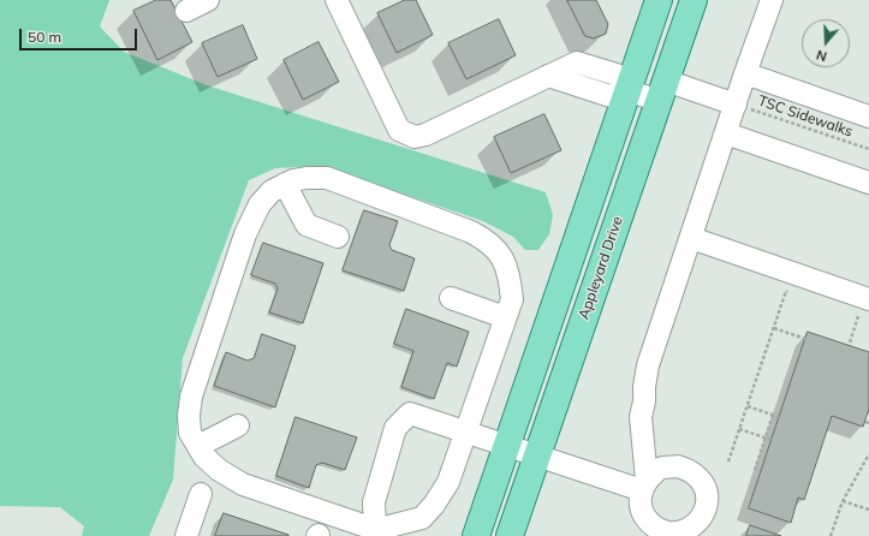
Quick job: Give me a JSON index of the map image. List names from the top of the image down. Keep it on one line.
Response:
{"streets":{"main road":["Appleyard Drive"],"path":["TSC Sidewalks"]},"scale_bar":"50 m","north":"bottom"}
